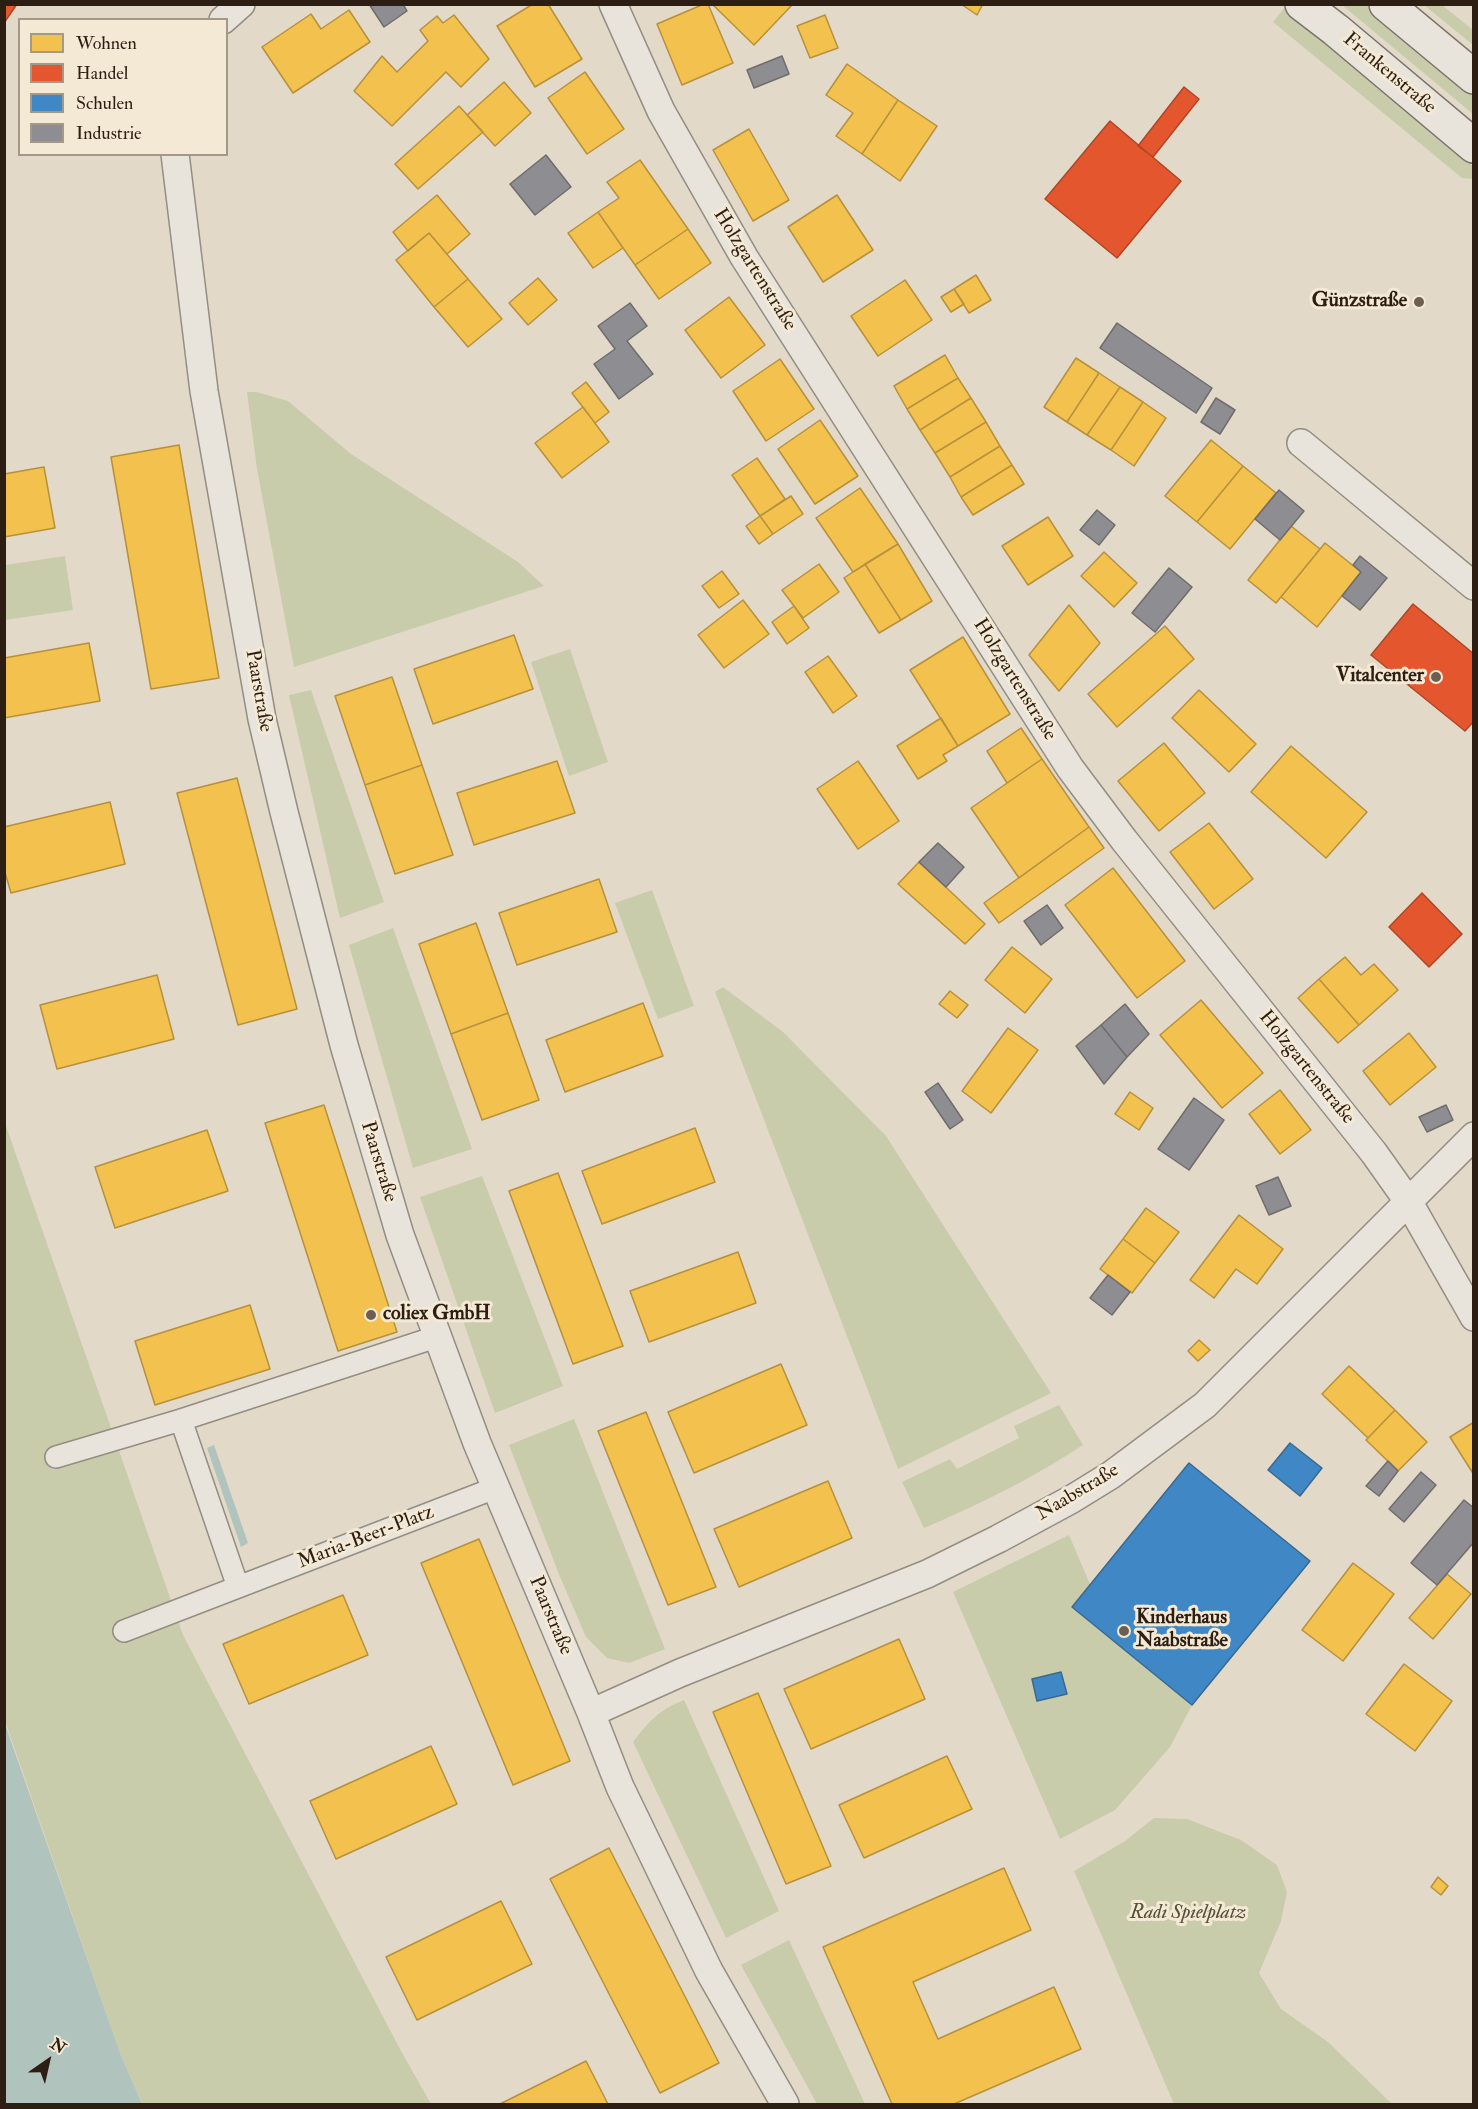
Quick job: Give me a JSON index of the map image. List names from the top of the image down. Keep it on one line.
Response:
{"streets":{"main road":["Frankenstraße"],"street":["Holzgartenstraße","Paarstraße","Naabstraße","Maria-Beer-Platz"]},"crossings":[["Holzgartenstraße","Naabstraße"],["Paarstraße","Naabstraße"],["Paarstraße","Maria-Beer-Platz"]],"parks":["Radi Spielplatz"],"places":["Günzstraße","Vitalcenter","coliex GmbH","Kinderhaus Naabstraße"],"legend":["Wohnen","Handel","Schulen","Industrie"],"north":"top right"}
